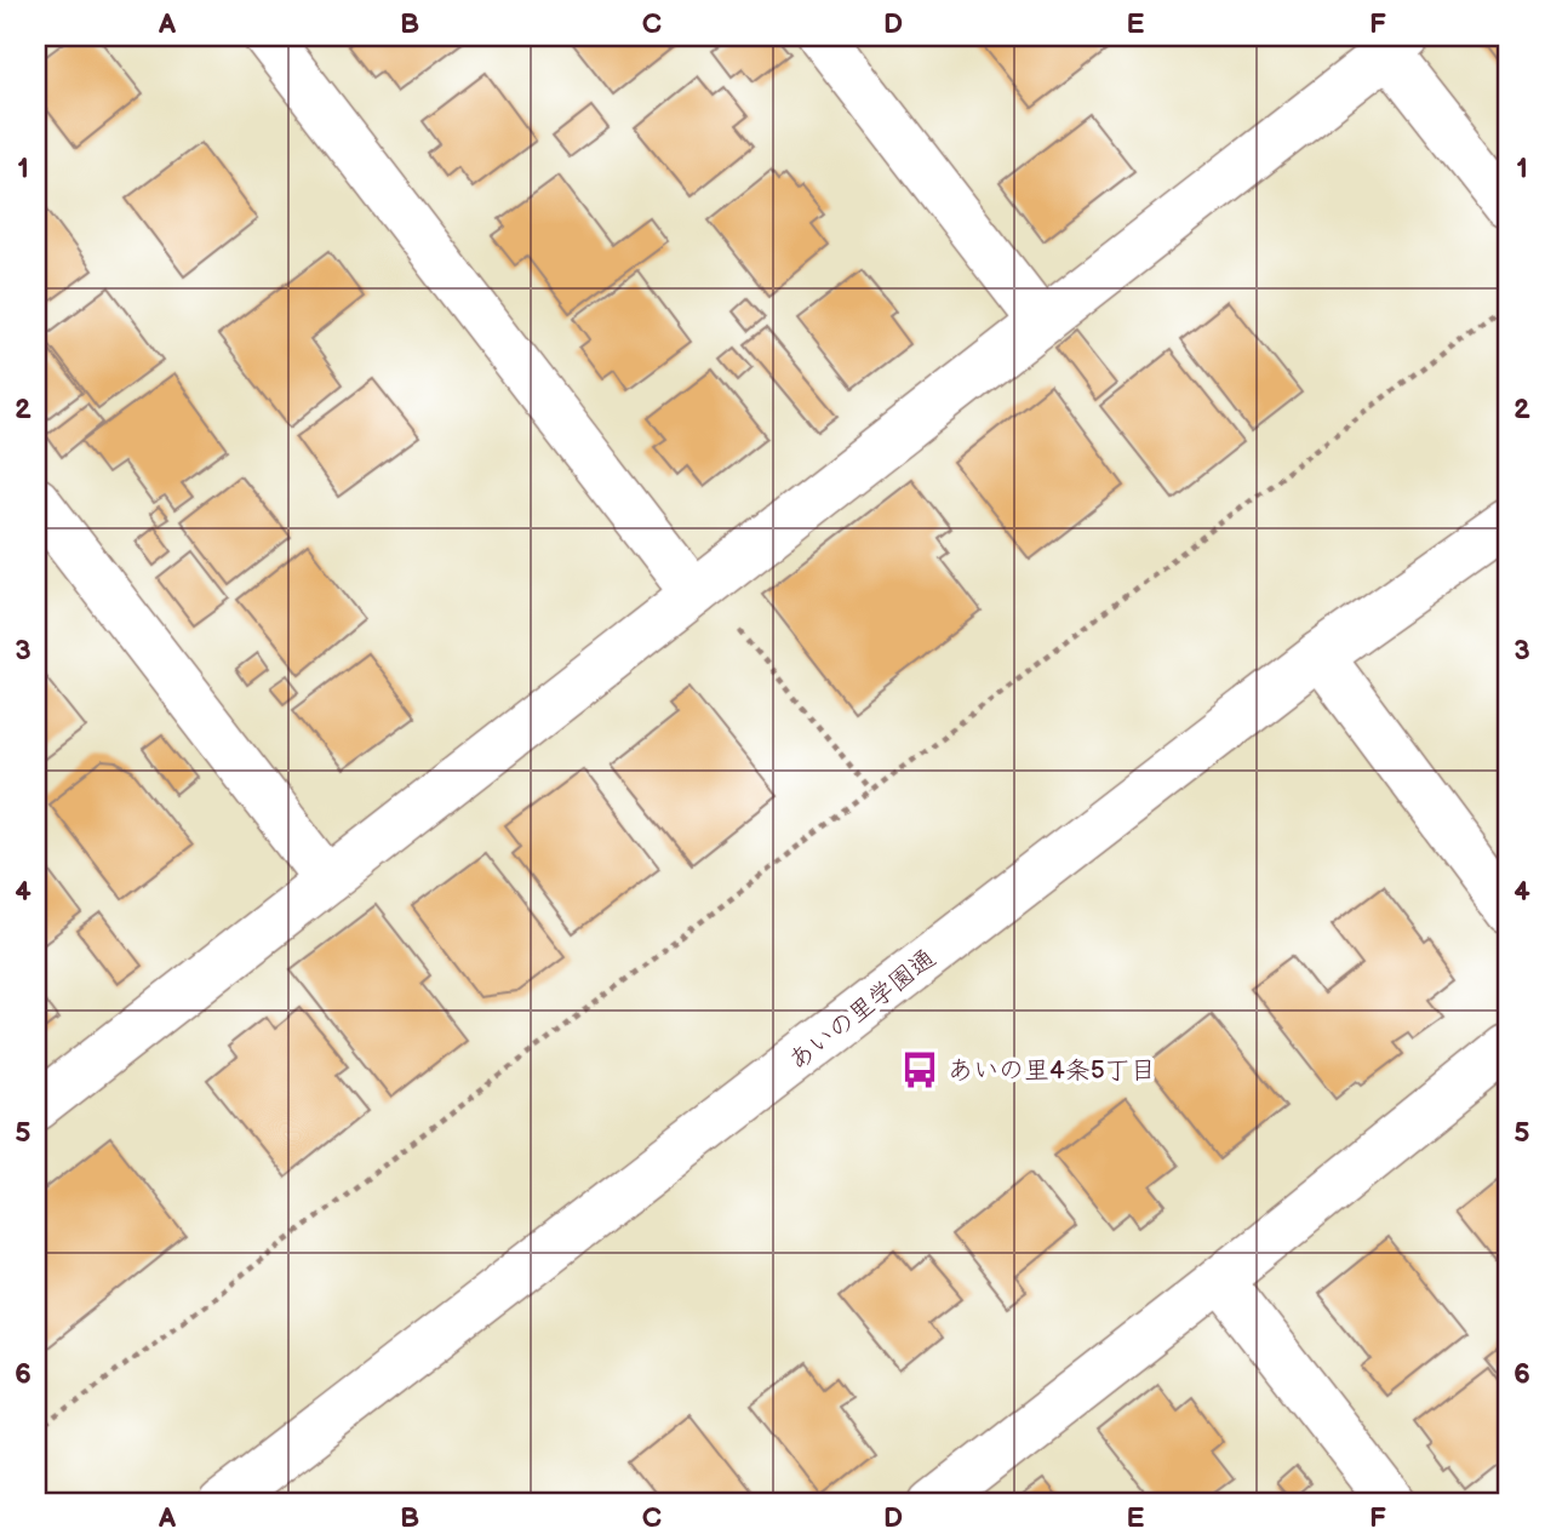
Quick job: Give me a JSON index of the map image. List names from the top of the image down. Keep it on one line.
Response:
{"streets":{"street":["あいの里学園通"]},"places":{"bus stop":["あいの里4条5丁目"]},"grid":{"columns":["A","B","C","D","E","F"],"rows":["1","2","3","4","5","6"]}}
